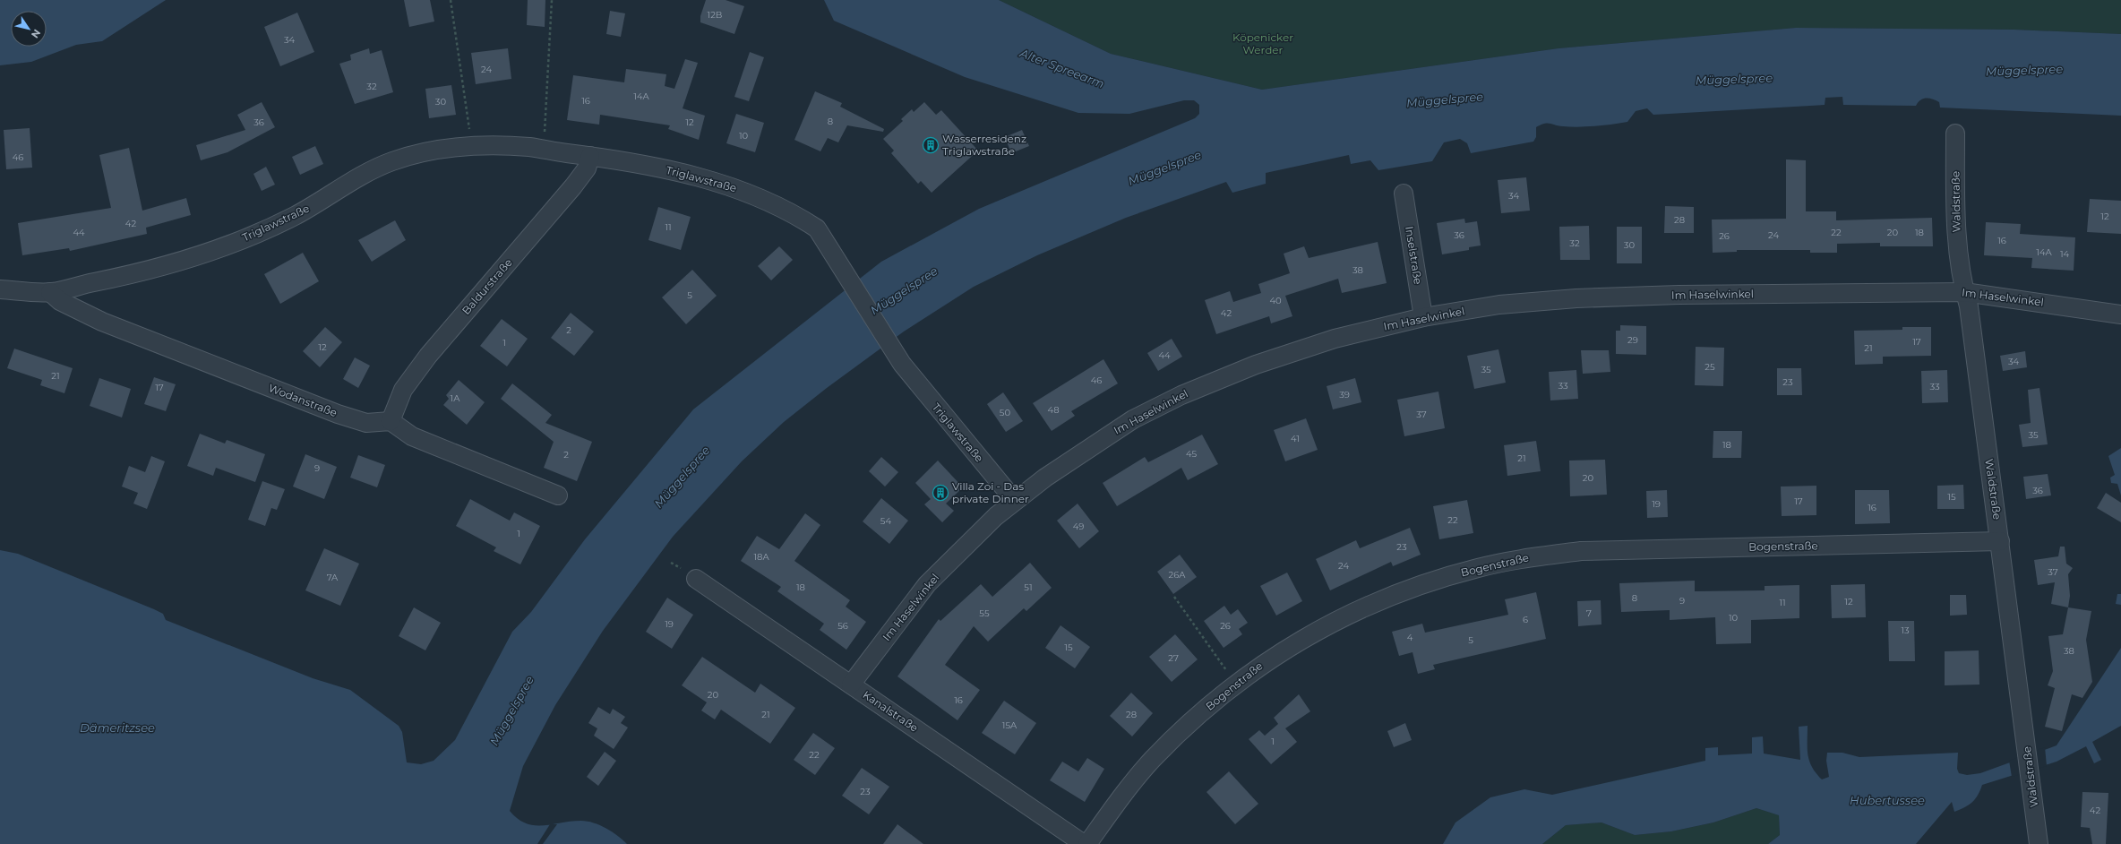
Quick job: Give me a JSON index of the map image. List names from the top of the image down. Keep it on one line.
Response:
{"streets":{"street":["Triglawstraße","Waldstraße","Inselstraße","Baldurstraße","Im Haselwinkel","Wodanstraße","Bogenstraße","Kanalstraße"]},"crossings":[["Triglawstraße","Baldurstraße"],["Triglawstraße","Im Haselwinkel"],["Triglawstraße","Wodanstraße"],["Waldstraße","Im Haselwinkel"],["Waldstraße","Bogenstraße"],["Inselstraße","Im Haselwinkel"],["Baldurstraße","Wodanstraße"],["Im Haselwinkel","Kanalstraße"]],"water":["Alter Spreearm","Müggelspree","Dämeritzsee","Hubertussee"],"parks":["Köpenicker Werder"],"places":{"building":["Wasserresidenz Triglawstraße","Villa Zoi - Das private Dinner"]},"house_numbers":["12B","34","24","32","14A","16","30","8","36","12","10","46","34","12","28","42","11","44","22","20","18","36","24","26","16","32","30","14A","14","38","5","40","42","2","29","17","1","12","21","44","34","25","35","21","46","23","33","33","17","39","1A","48","50","37","35","41","18","45","2","21","9","20","36","15","17","19","16","22","54","49","1","23","18A","24","37","26A","7A","18","51","8","9","12","11","55","7","10","6","19","56","26","13","4","5","15","38","27","20","16","21","28","15A","1","22","23","42"],"north":"bottom right"}
